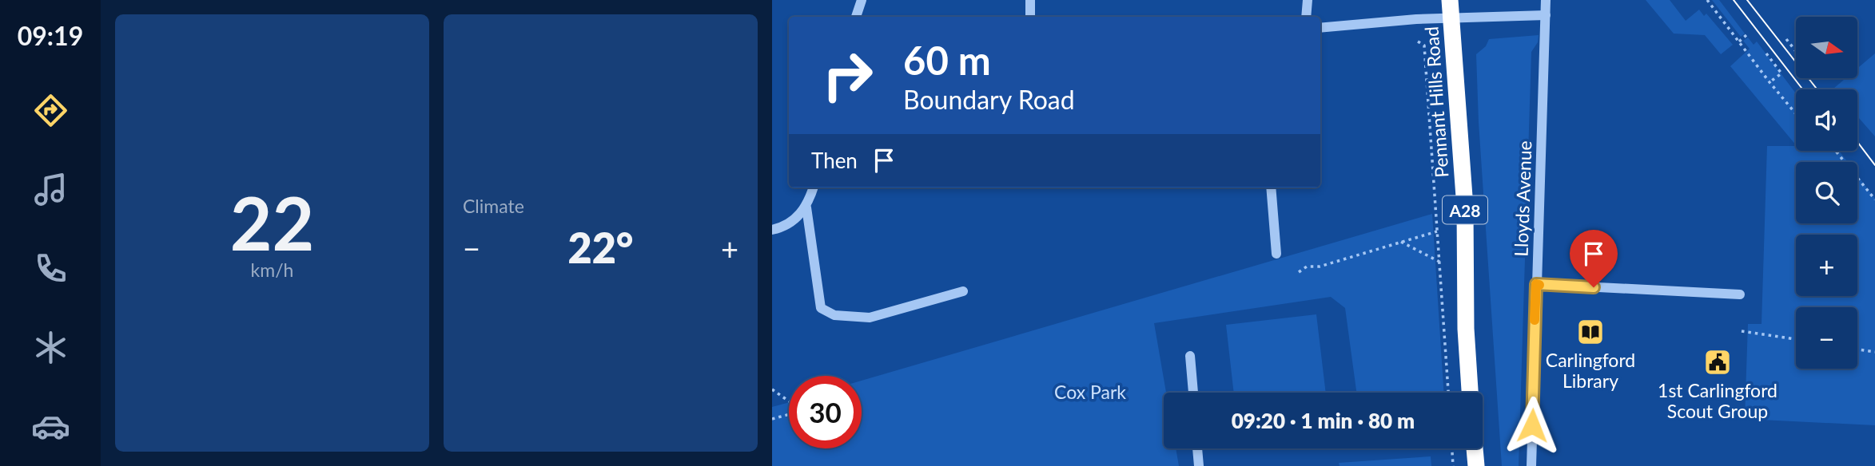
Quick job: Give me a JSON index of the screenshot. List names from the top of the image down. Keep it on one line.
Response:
{"streets":{"highway":["Pennant Hills Road","A28"],"street":["Lloyds Avenue"]},"parks":["Cox Park"],"places":{"library":["Carlingford Library"],"public building":["1st Carlingford Scout Group"]},"north":"right","page":{"tabs":"09:19","tile":[["22","km/h"],"Climate"],"map_buttons":["+","−"],"turn":["60 m","Boundary Road"],"then":"Then","heat":["−","22°","+"],"limit":"30","trip":"09:20 · 1 min · 80 m"}}
